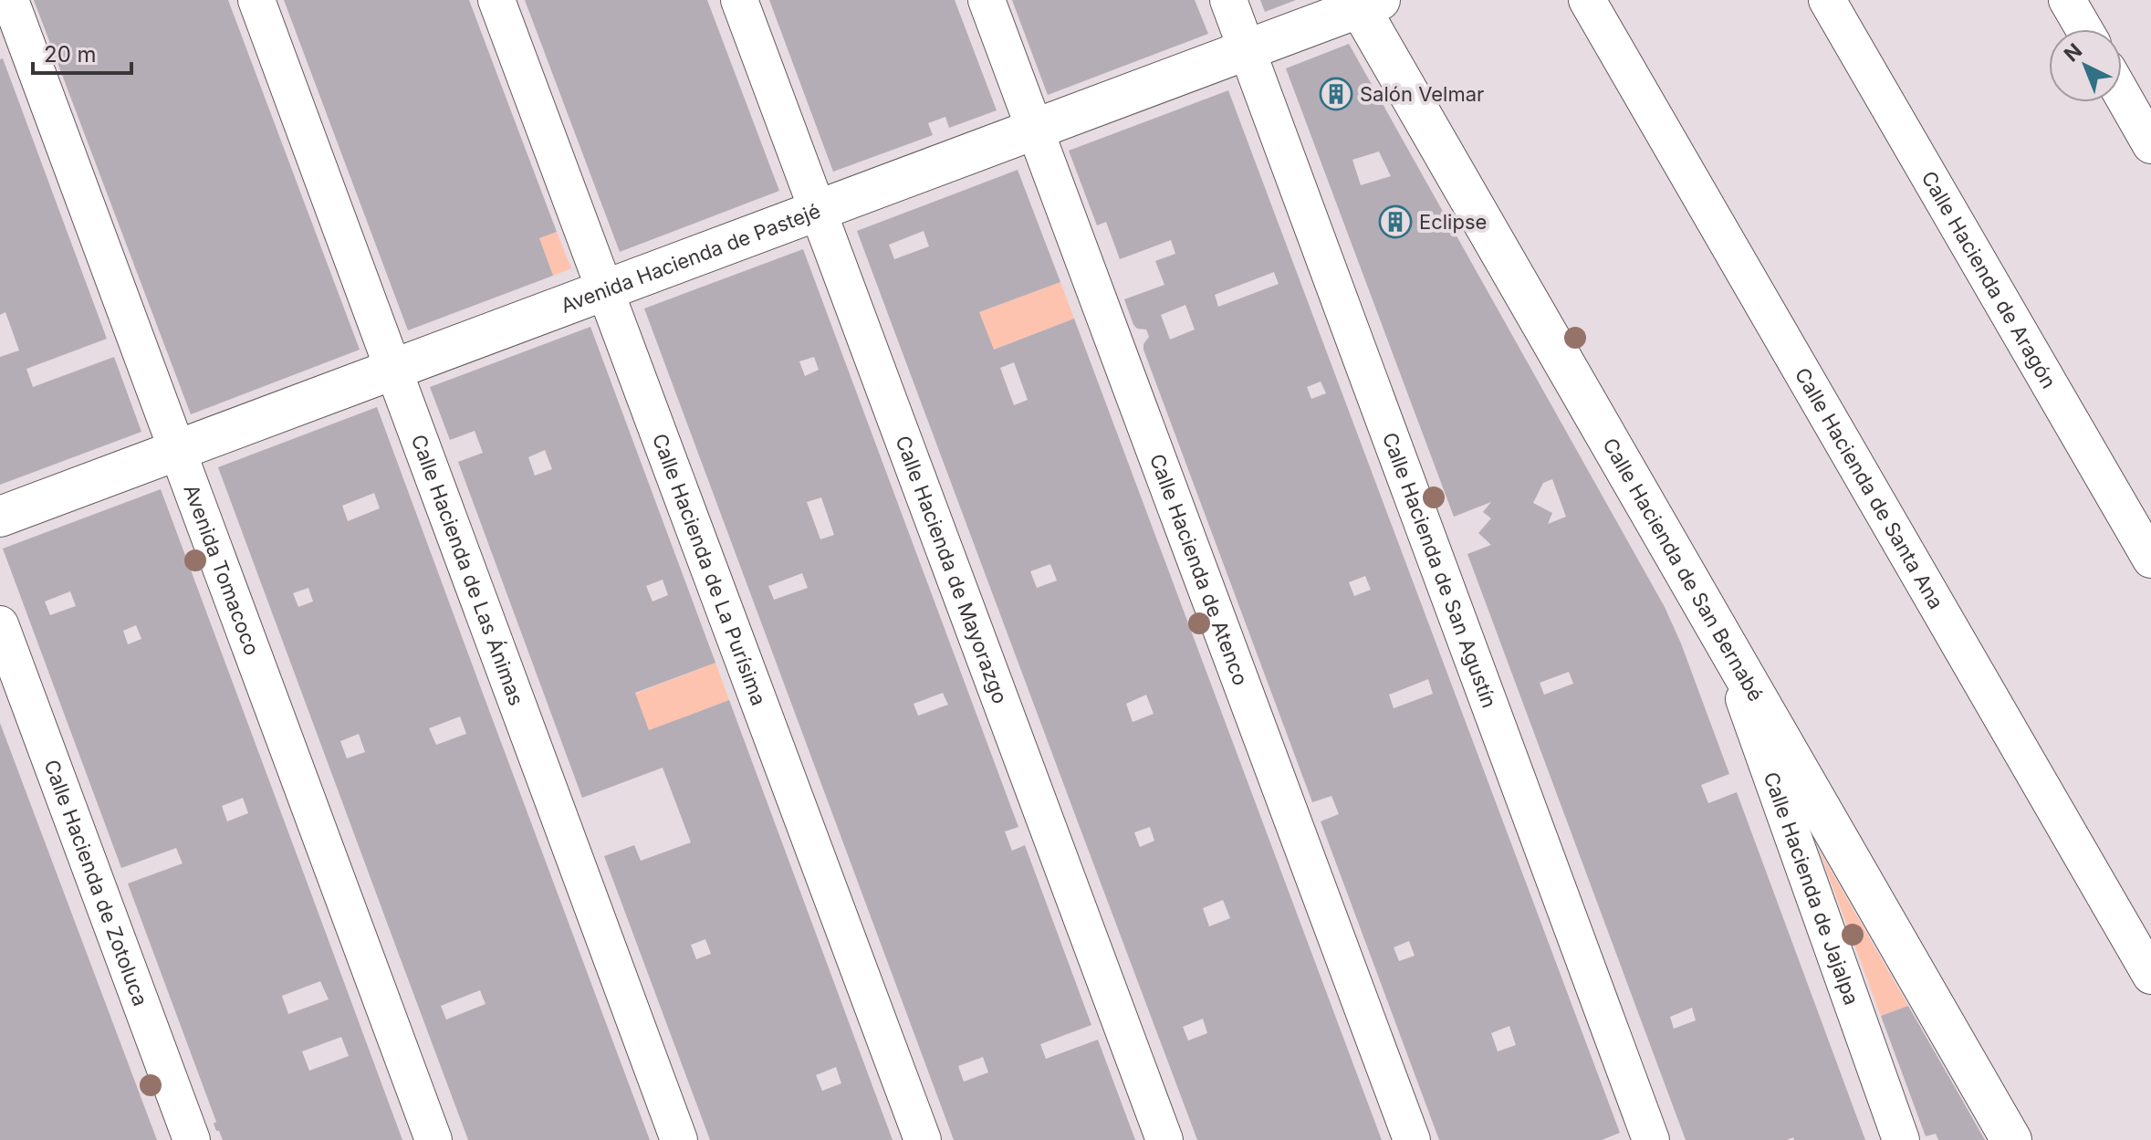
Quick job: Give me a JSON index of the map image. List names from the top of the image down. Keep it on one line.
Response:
{"streets":{"street":["Avenida Hacienda de Pastejé","Calle Hacienda de Aragón","Calle Hacienda de Santa Ana","Avenida Tomacoco","Calle Hacienda de Las Ánimas","Calle Hacienda de La Purísima","Calle Hacienda de Mayorazgo","Calle Hacienda de Atenco","Calle Hacienda de San Bernabé","Calle Hacienda de San Agustín","Calle Hacienda de Zotoluca","Calle Hacienda de Jajalpa"]},"crossings":[["Avenida Hacienda de Pastejé","Avenida Tomacoco"],["Avenida Hacienda de Pastejé","Calle Hacienda de Las Ánimas"],["Avenida Hacienda de Pastejé","Calle Hacienda de La Purísima"],["Avenida Hacienda de Pastejé","Calle Hacienda de Mayorazgo"],["Avenida Hacienda de Pastejé","Calle Hacienda de Atenco"],["Avenida Hacienda de Pastejé","Calle Hacienda de San Bernabé"],["Avenida Hacienda de Pastejé","Calle Hacienda de San Agustín"],["Calle Hacienda de San Bernabé","Calle Hacienda de Jajalpa"]],"places":{"building":["Salón Velmar","Eclipse"]},"scale_bar":"20 m","north":"top left"}
